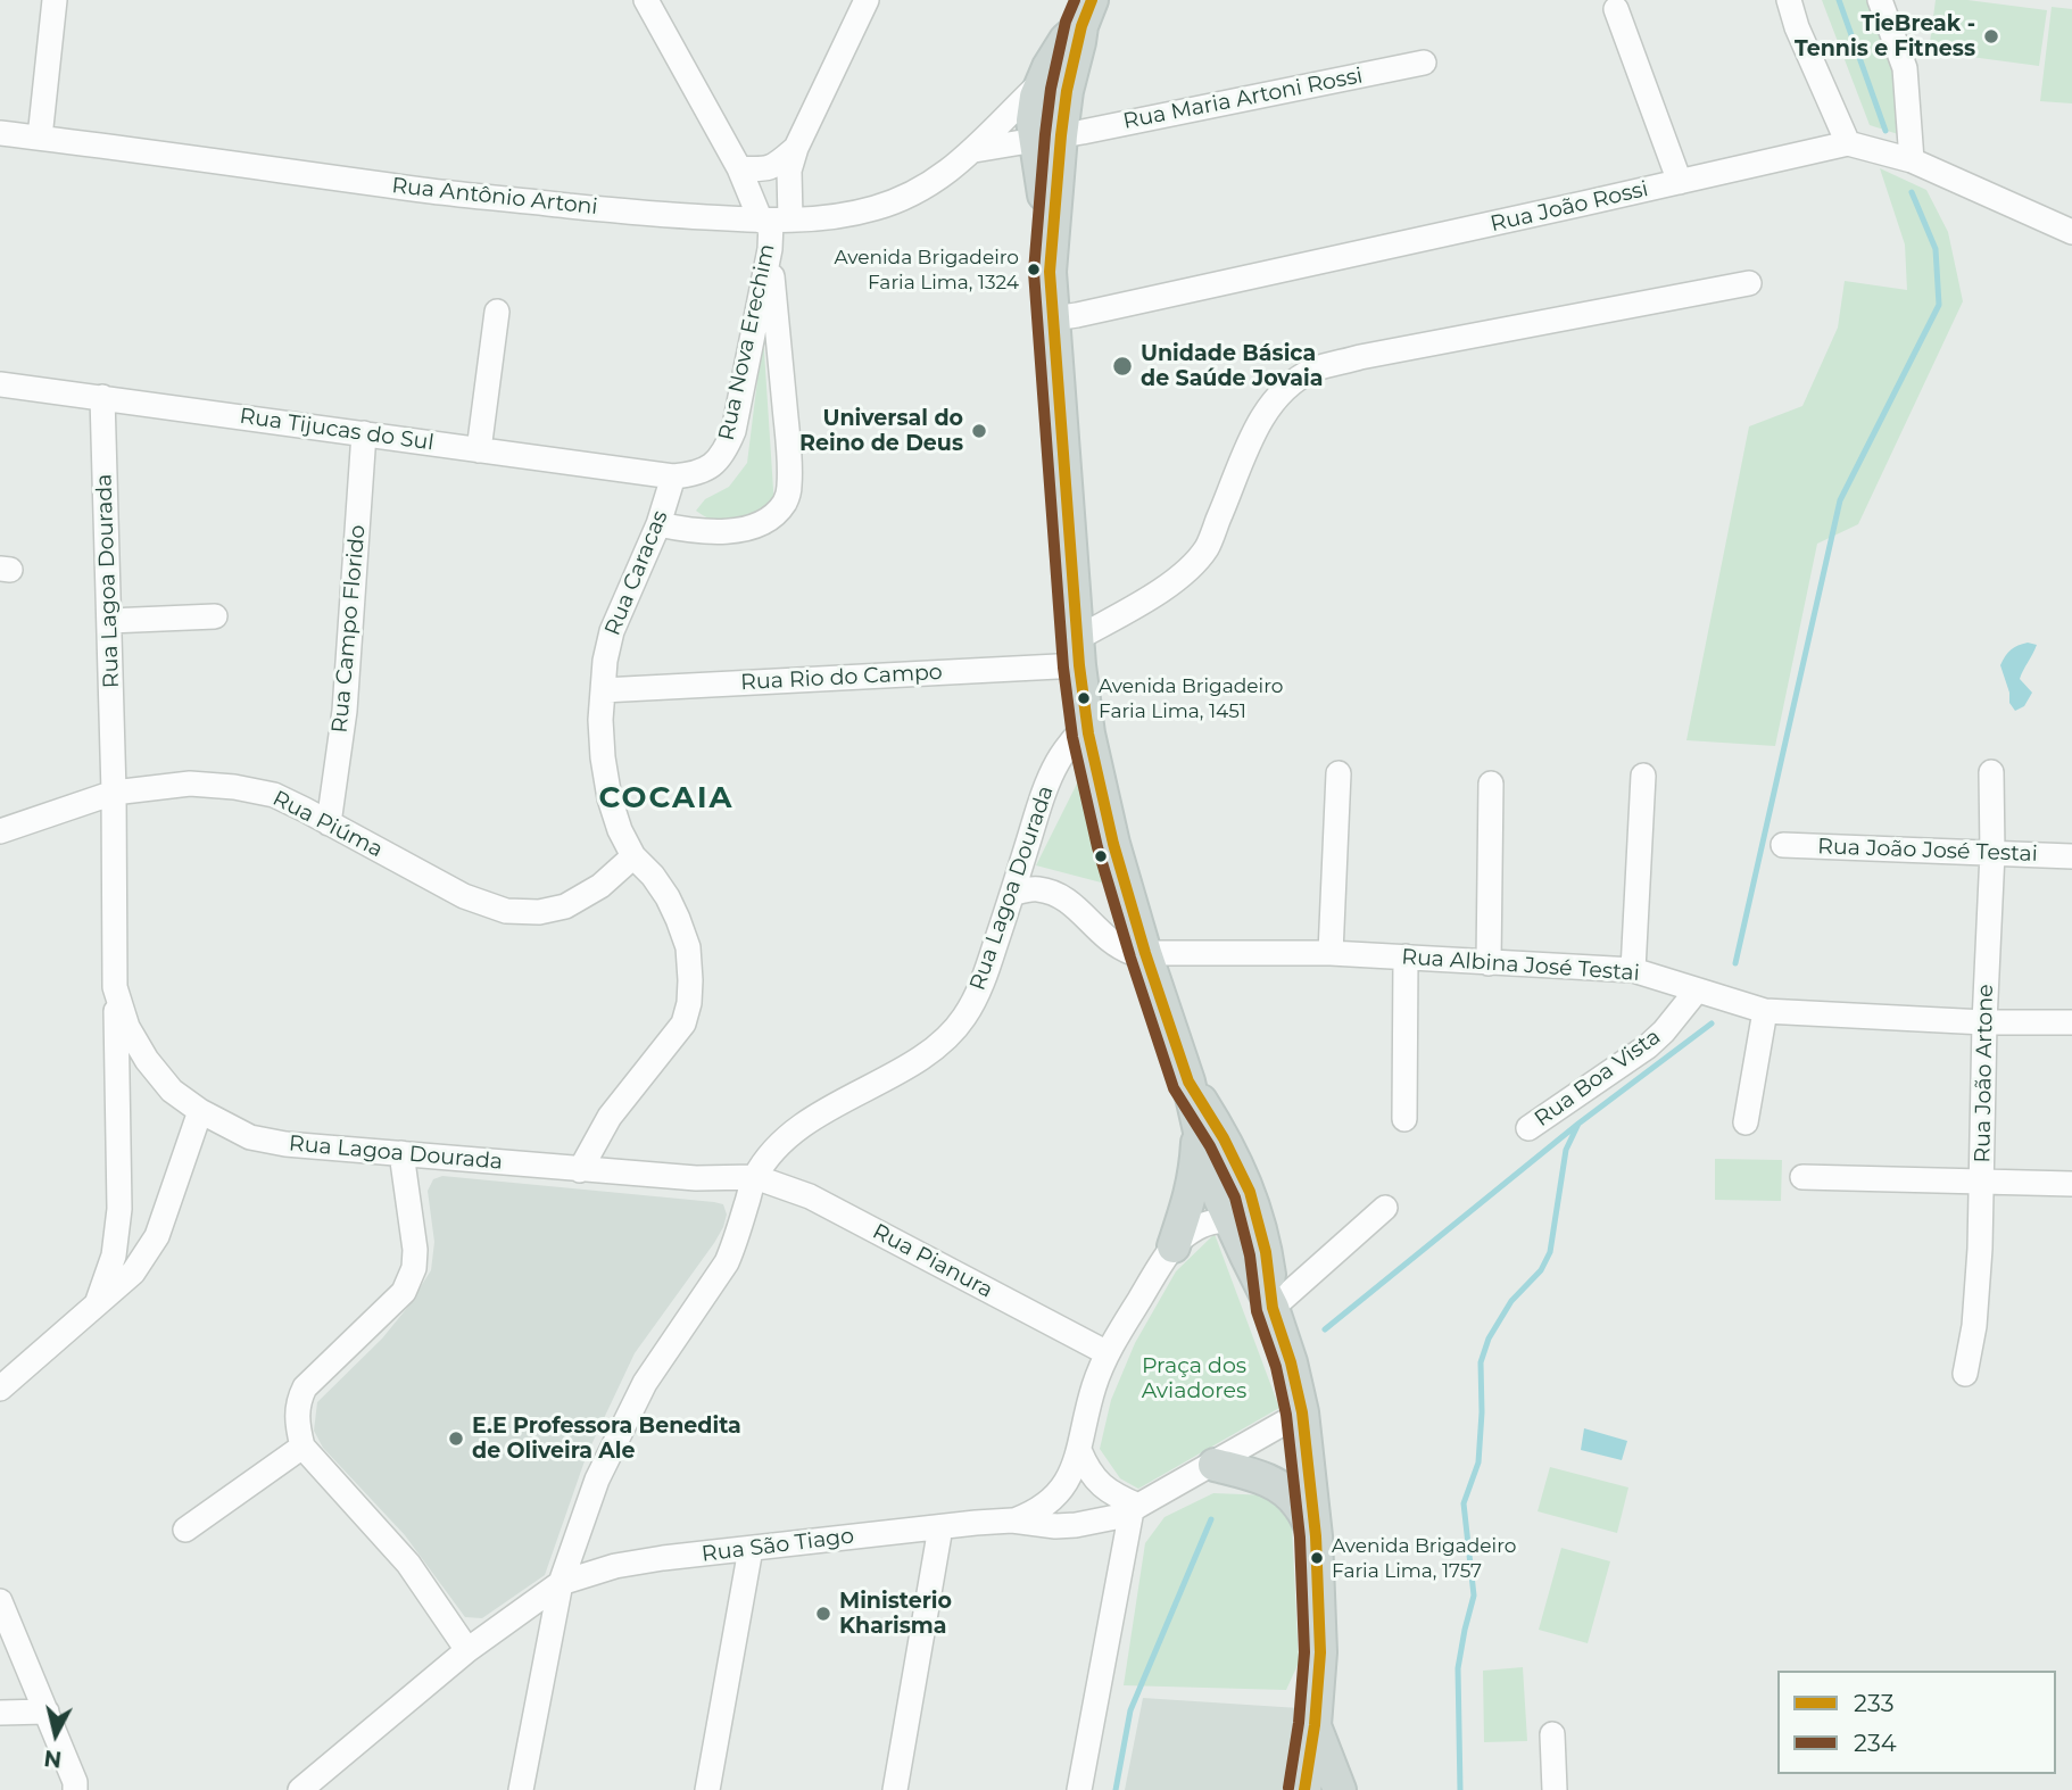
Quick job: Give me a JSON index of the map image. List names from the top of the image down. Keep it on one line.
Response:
{"streets":{"street":["Rua Maria Artoni Rossi","Rua Antônio Artoni","Rua João Rossi","Rua Nova Erechim","Rua Tijucas do Sul","Rua Caracas","Rua Lagoa Dourada","Rua Campo Florido","Rua Rio do Campo","Rua Piúma","Rua João José Testai","Rua Albina José Testai","Rua João Artone","Rua Boa Vista","Rua Pianura","Rua São Tiago"]},"crossings":[["Rua Maria Artoni Rossi","Rua Antônio Artoni"],["Rua Antônio Artoni","Rua Nova Erechim"],["Rua Nova Erechim","Rua Tijucas do Sul"],["Rua Nova Erechim","Rua Caracas"],["Rua Tijucas do Sul","Rua Caracas"],["Rua Tijucas do Sul","Rua Lagoa Dourada"],["Rua Tijucas do Sul","Rua Campo Florido"],["Rua Caracas","Rua Lagoa Dourada"],["Rua Caracas","Rua Rio do Campo"],["Rua Caracas","Rua Piúma"],["Rua Lagoa Dourada","Rua Piúma"],["Rua Lagoa Dourada","Rua Pianura"],["Rua Campo Florido","Rua Piúma"],["Rua João José Testai","Rua João Artone"],["Rua Albina José Testai","Rua João Artone"],["Rua Albina José Testai","Rua Boa Vista"]],"districts":["COCAIA"],"parks":["Praça dos Aviadores"],"places":["TieBreak - Tennis e Fitness","Avenida Brigadeiro Faria Lima, 1324","Unidade Básica de Saúde Jovaia","Universal do Reino de Deus","Avenida Brigadeiro Faria Lima, 1451","E.E Professora Benedita de Oliveira Ale","Avenida Brigadeiro Faria Lima, 1757","Ministerio Kharisma"],"lines":["transit line 233","transit line 234"],"legend":["233","234"],"north":"bottom"}
